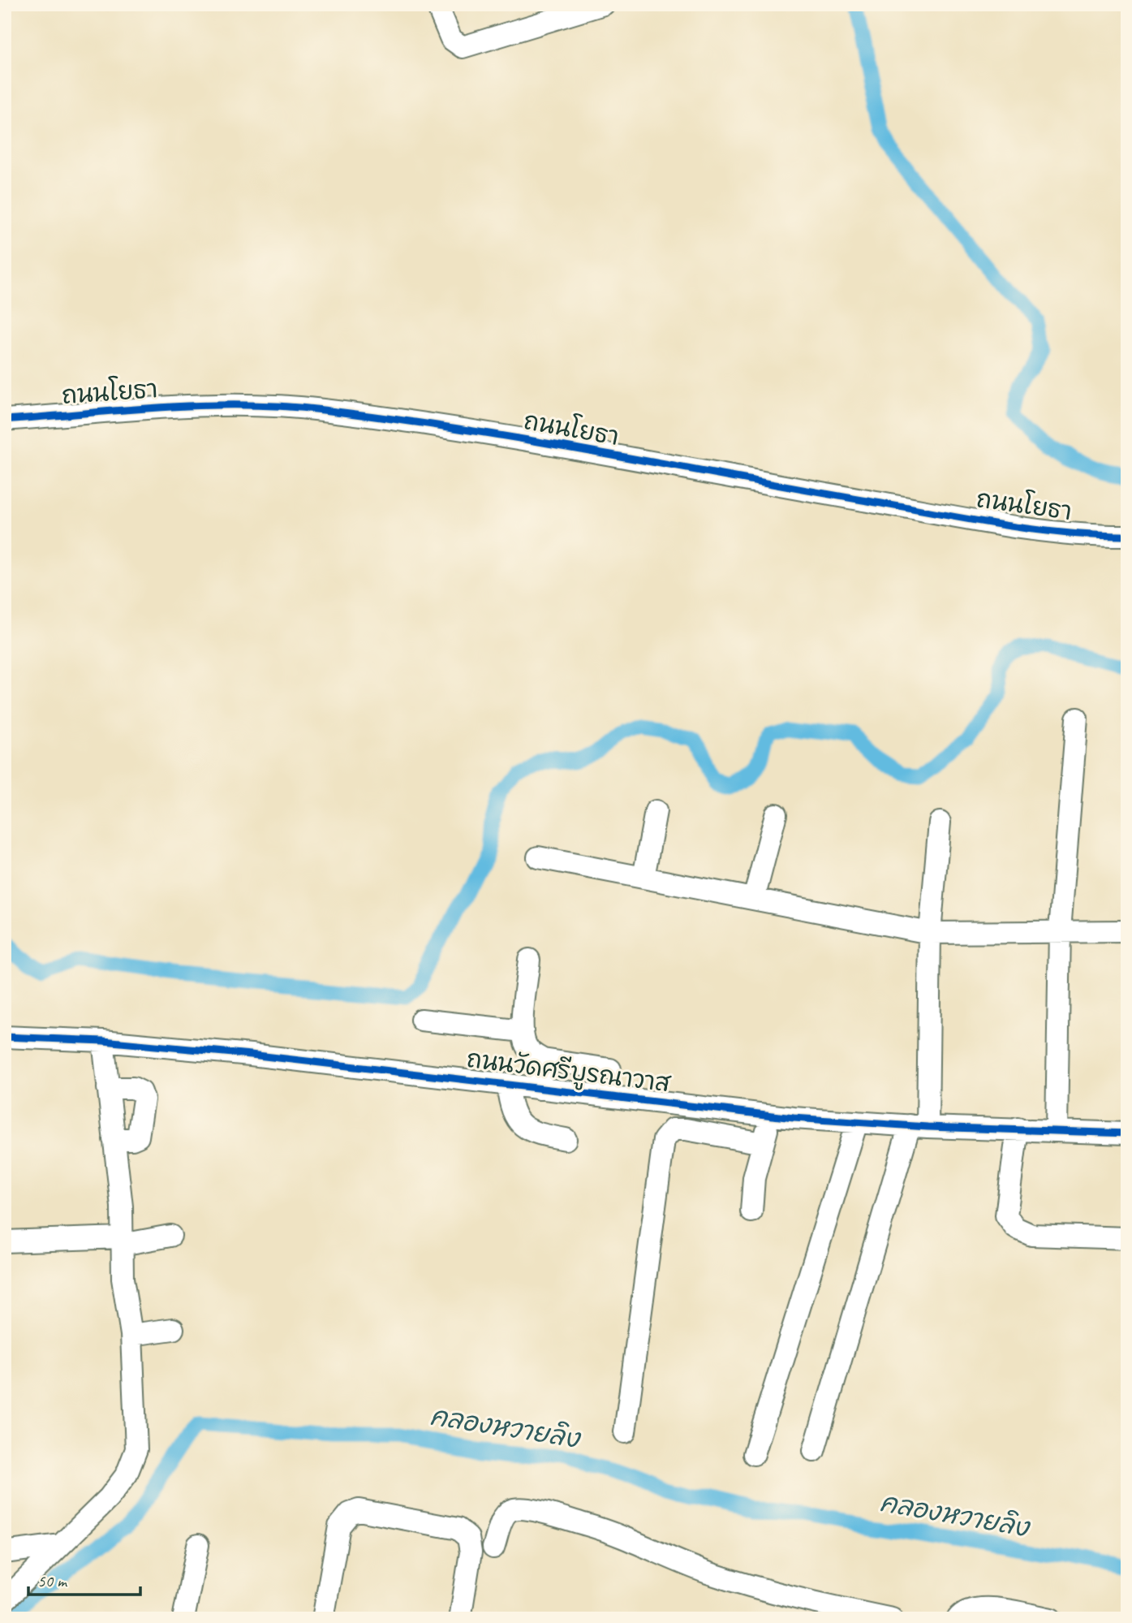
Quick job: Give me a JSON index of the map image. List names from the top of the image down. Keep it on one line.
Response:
{"streets":{"street":["ถนนโยธา","ถนนวัดศรีบูรณาวาส"]},"water":["คลองหวายลิง"],"scale_bar":"50 m"}
